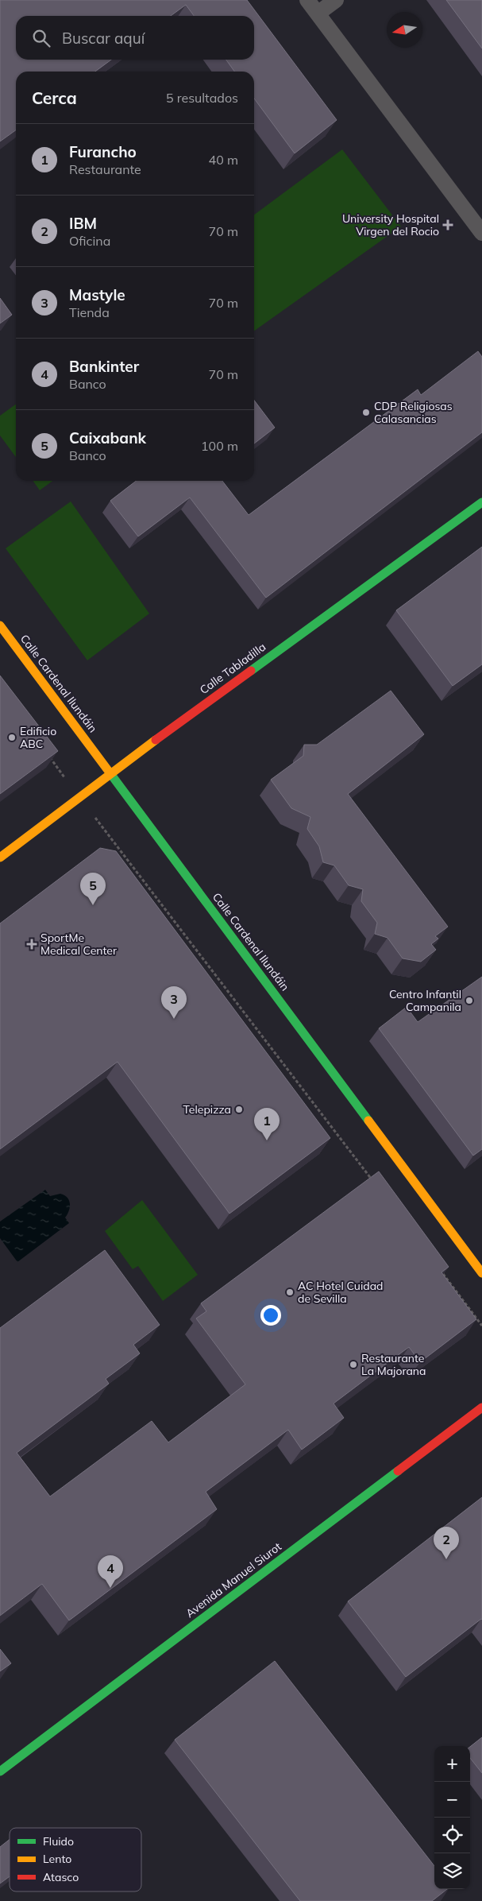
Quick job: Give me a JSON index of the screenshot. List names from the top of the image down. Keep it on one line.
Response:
{"streets":{"main road":["Calle Tabladilla","Calle Cardenal Ilundáin","Avenida Manuel Siurot"]},"crossings":[["Calle Tabladilla","Calle Cardenal Ilundáin"]],"places":{"health":["University Hospital Virgen del Rocio","SportMe Medical Center"],"other":["CDP Religiosas Calasancias","Edificio ABC","Centro Infantil Campanila","Telepizza","AC Hotel Cuidad de Sevilla","Restaurante La Majorana"]},"legend":["Fluido","Lento","Atasco"],"north":"left","page":{"search":"Buscar aquí","heading":["Cerca","5 resultados"],"list":[{"mark":"1","name":"Furancho","note":"Restaurante","value":"40 m"},{"mark":"2","name":"IBM","note":"Oficina","value":"70 m"},{"mark":"3","name":"Mastyle","note":"Tienda","value":"70 m"},{"mark":"4","name":"Bankinter","note":"Banco","value":"70 m"},{"mark":"5","name":"Caixabank","note":"Banco","value":"100 m"}],"pins":["5","3","1","2","4"],"map_buttons":["+","−"]}}
